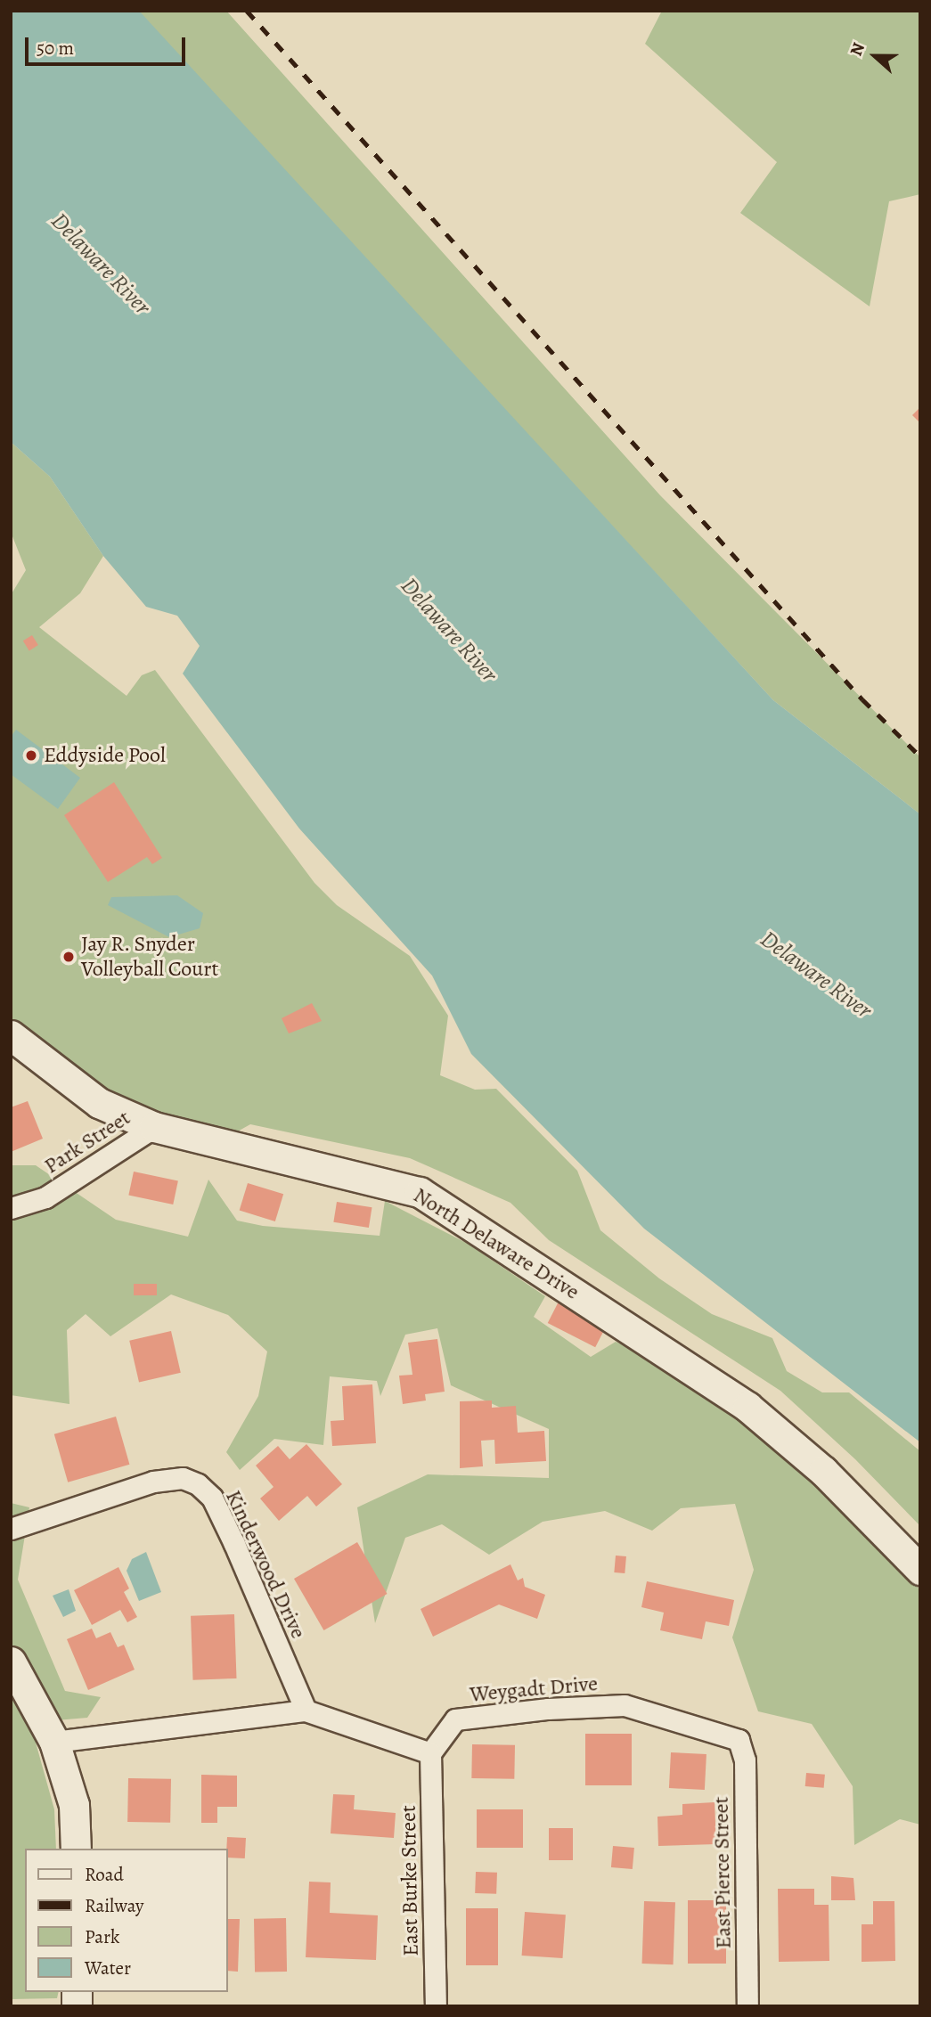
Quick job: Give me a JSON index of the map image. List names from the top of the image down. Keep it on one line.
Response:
{"streets":{"main road":["North Delaware Drive"],"street":["Park Street","Kinderwood Drive","Weygadt Drive","East Pierce Street","East Burke Street"]},"crossings":[["Park Street","North Delaware Drive"],["Weygadt Drive","East Pierce Street"],["Weygadt Drive","East Burke Street"]],"water":["Delaware River"],"places":["Eddyside Pool","Jay R. Snyder Volleyball Court"],"legend":["Road","Railway","Park","Water"],"scale_bar":"50 m","north":"left"}
